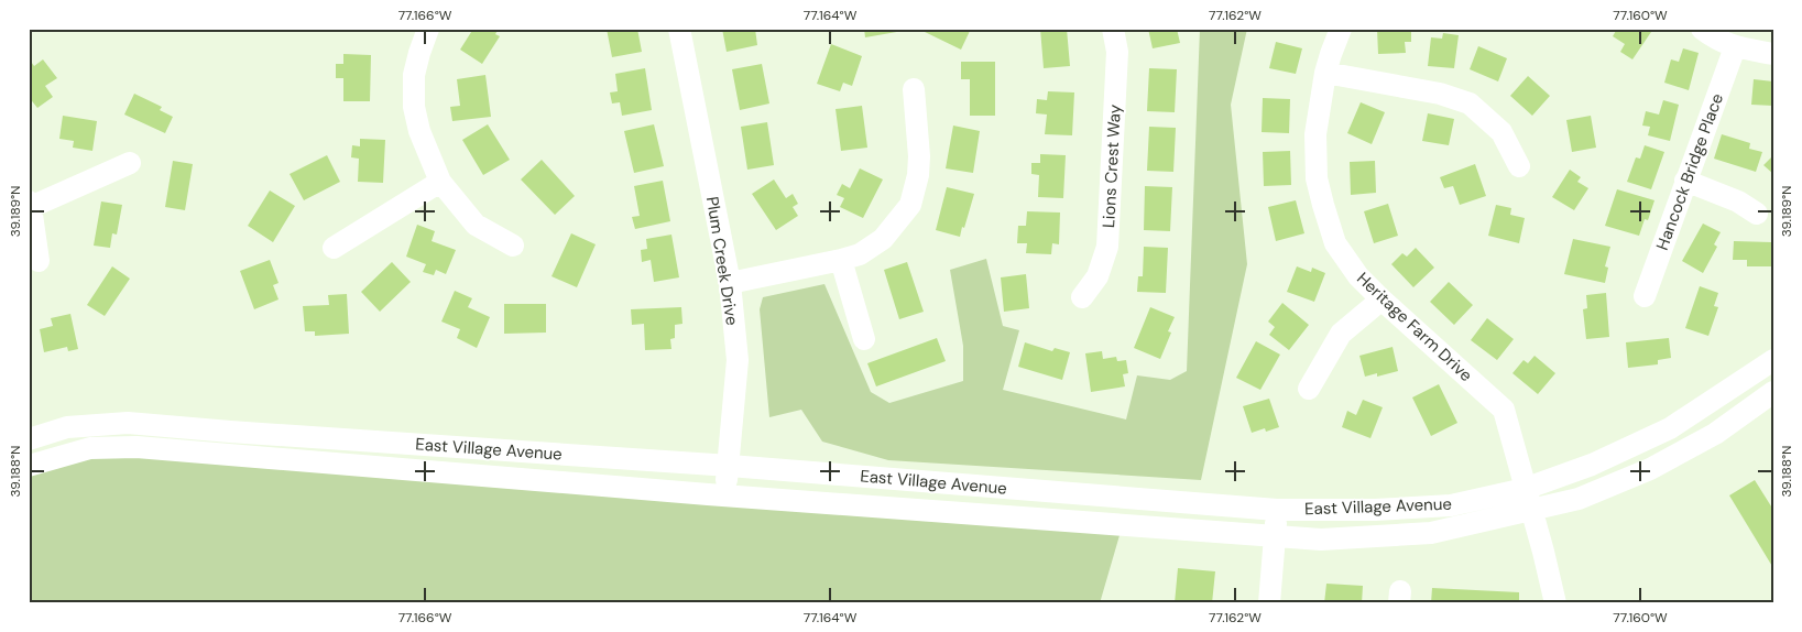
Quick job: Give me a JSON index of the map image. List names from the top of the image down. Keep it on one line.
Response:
{"streets":{"street":["Lions Crest Way","Hancock Bridge Place","Plum Creek Drive","Heritage Farm Drive","East Village Avenue"]},"crossings":[["Plum Creek Drive","East Village Avenue"],["Heritage Farm Drive","East Village Avenue"]],"coordinates":["77.166°W","77.164°W","77.162°W","77.160°W","39.189°N","39.188°N"]}
